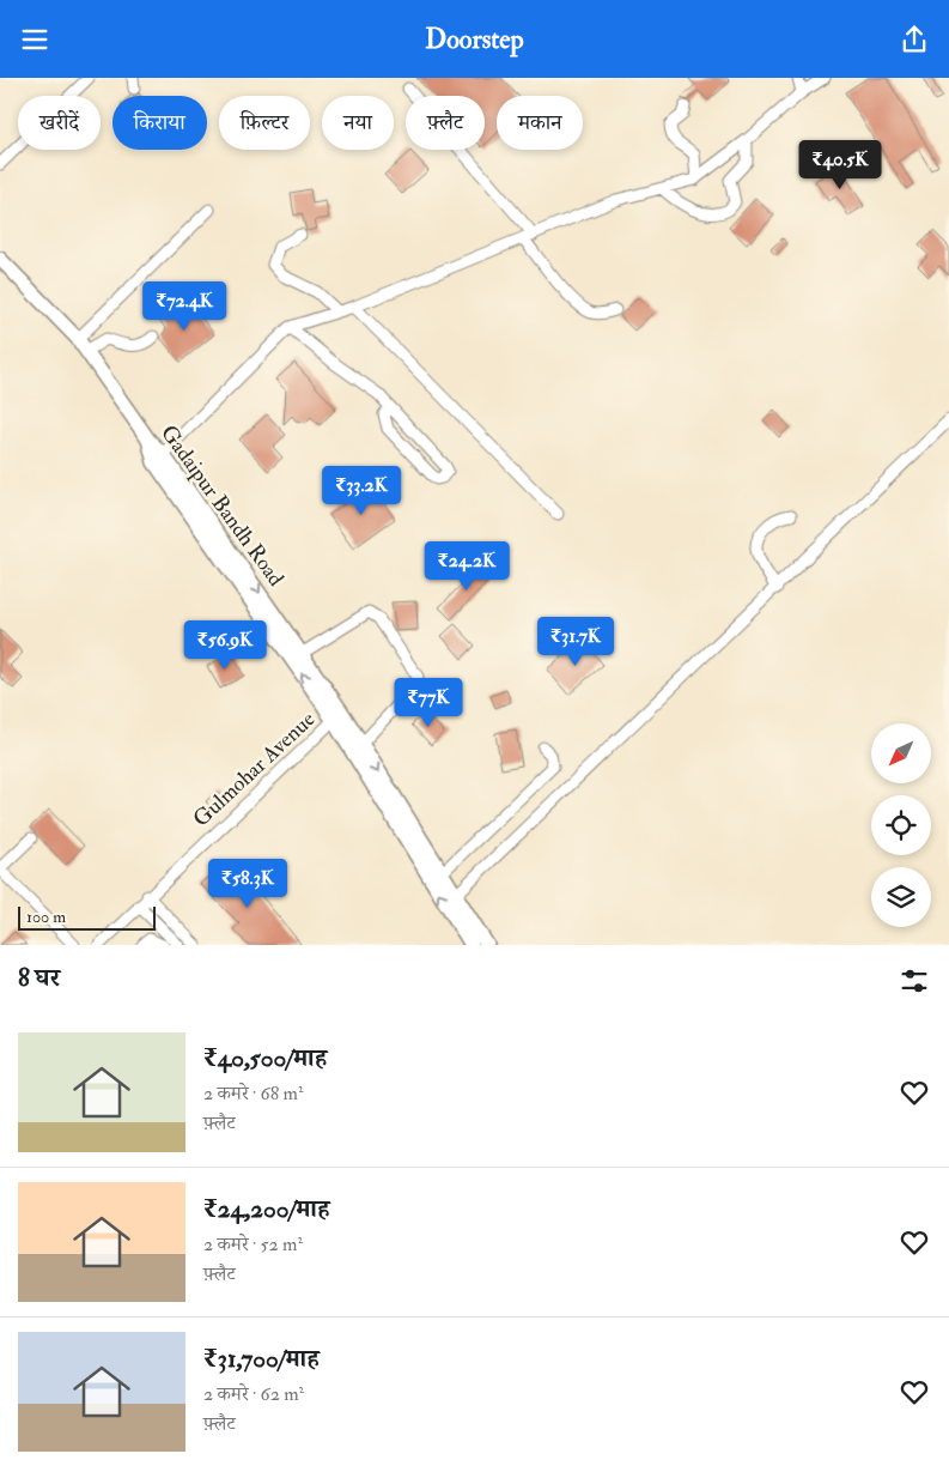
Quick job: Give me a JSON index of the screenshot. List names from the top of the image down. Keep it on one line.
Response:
{"streets":{"street":["Gadaipur Bandh Road","Gulmohar Avenue"]},"scale_bar":"100 m","north":"bottom left","page":{"header":"Doorstep","chip":["खरीदें","किराया","फ़िल्टर","नया","फ़्लैट","मकान"],"price":["₹40.5K","₹72.4K","₹33.2K","₹24.2K","₹31.7K","₹56.9K","₹77K","₹58.3K"],"scale":"100 m","heading":"8 घर","list":[{"name":"₹40,500/माह","note":"2 कमरे · 68 m² · फ़्लैट"},{"name":"₹24,200/माह","note":"2 कमरे · 52 m² · फ़्लैट"},{"name":"₹31,700/माह","note":"2 कमरे · 62 m² · फ़्लैट"}]}}
